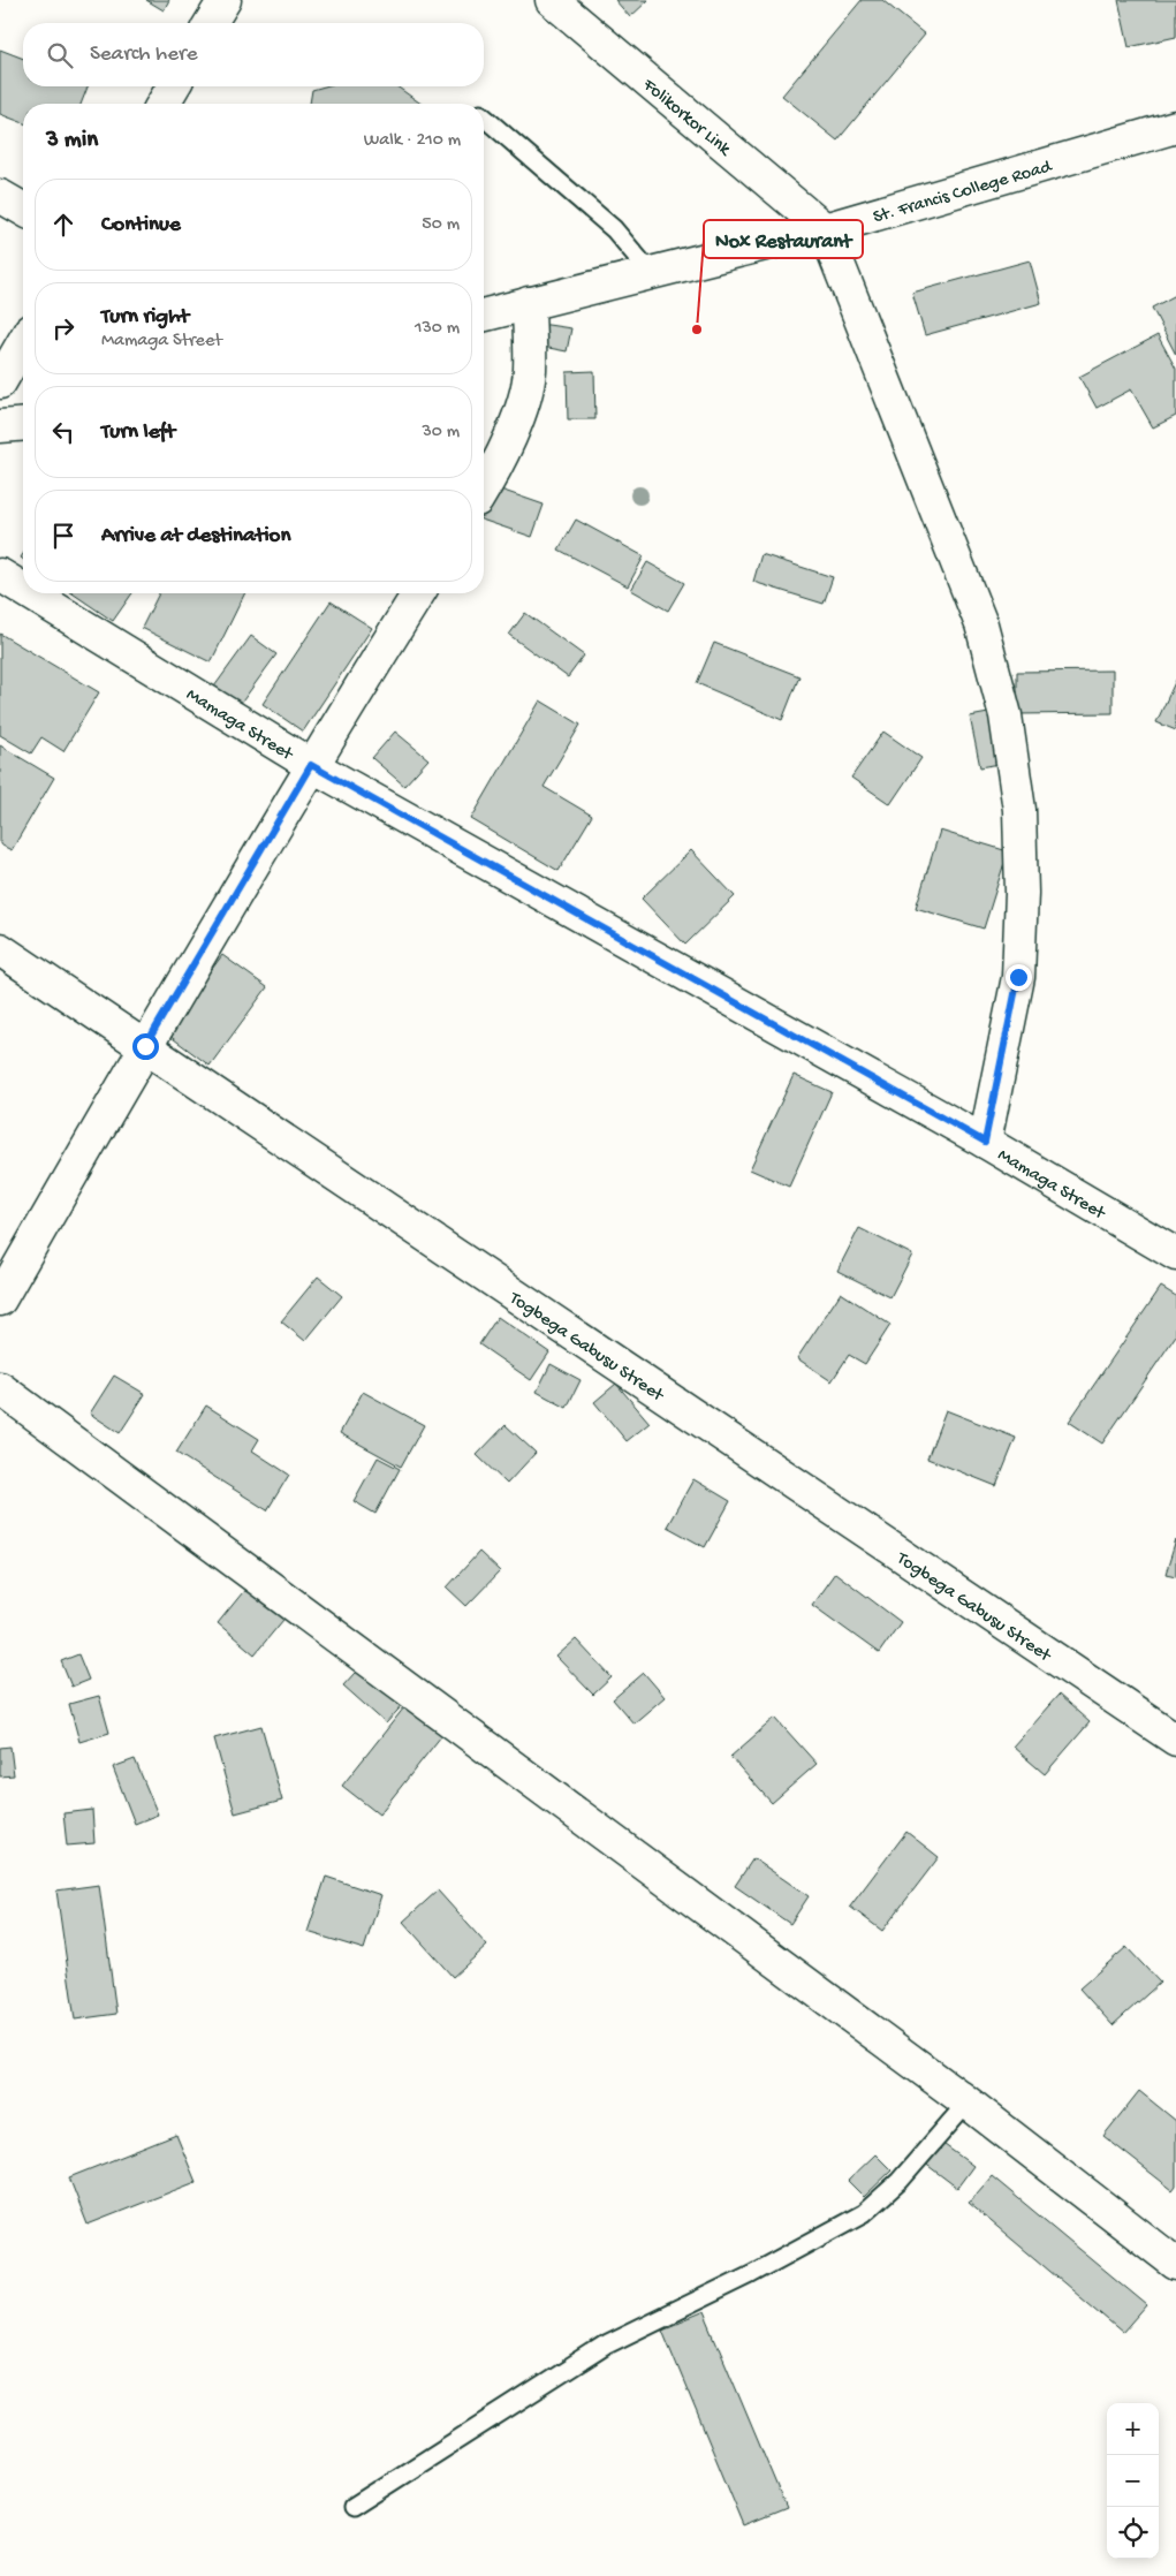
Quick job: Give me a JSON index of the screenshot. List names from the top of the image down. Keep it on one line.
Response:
{"streets":{"main road":["Folikorkor Link","St. Francis College Road","Mamaga Street","Togbega Gabusu Street"]},"crossings":[["Folikorkor Link","St. Francis College Road"]],"places":["Nox Restaurant"],"page":{"search":"Search here","heading":["3 min","Walk · 210 m"],"list":[["Continue","50 m"],["Turn right","Mamaga Street","130 m"],["Turn left","30 m"],"Arrive at destination"],"map_buttons":["+","−"]}}
